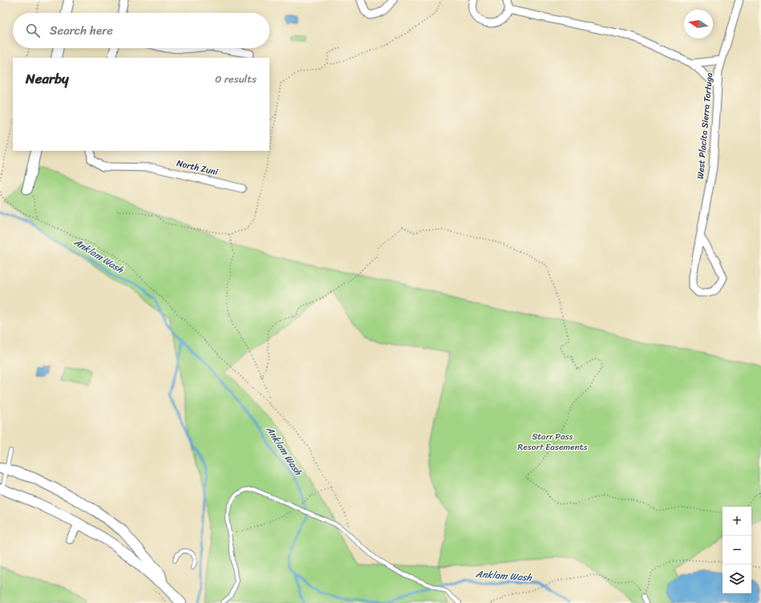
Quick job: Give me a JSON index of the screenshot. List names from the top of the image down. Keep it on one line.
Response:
{"streets":{"street":["West Placita Sierra Tortuga","North Zuni"]},"water":["Anklam Wash"],"parks":["Starr Pass Resort Easements"],"north":"left","page":{"search":"Search here","heading":["Nearby","0 results"],"map_buttons":["+","−"]}}
